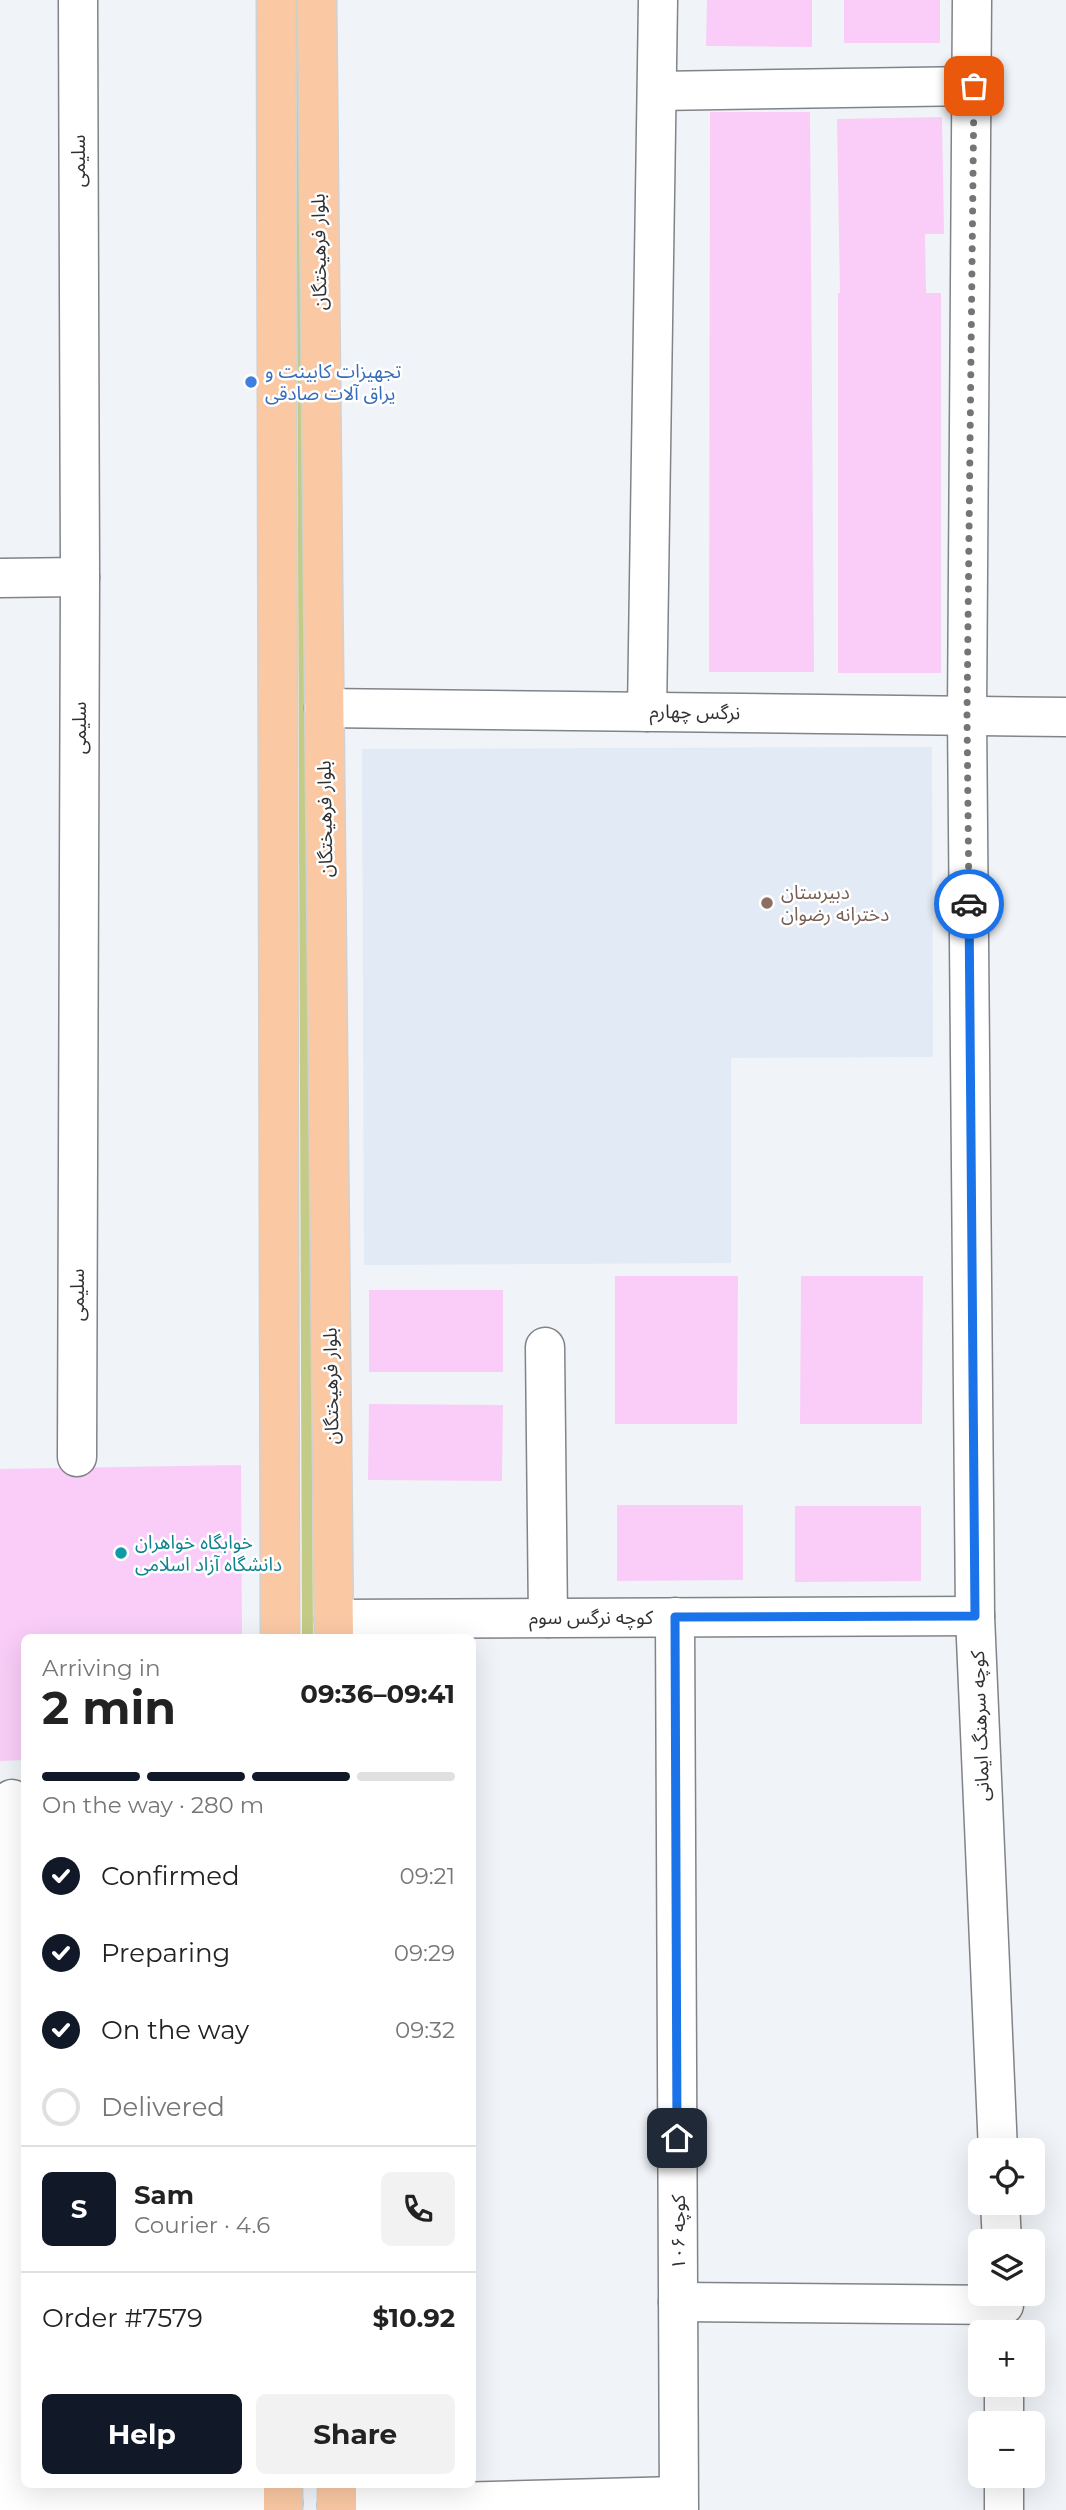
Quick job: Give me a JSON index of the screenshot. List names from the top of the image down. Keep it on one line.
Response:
{"streets":{"main road":["بلوار فرهیختگان"],"street":["سلیمی","نرگس چهارم","کوچه نرگس سوم","کوچه سرهنگ ایمانی","کوچه ۱۰۶"]},"crossings":[["بلوار فرهیختگان","نرگس چهارم"],["بلوار فرهیختگان","کوچه نرگس سوم"],["نرگس چهارم","کوچه سرهنگ ایمانی"],["کوچه نرگس سوم","کوچه سرهنگ ایمانی"],["کوچه نرگس سوم","کوچه ۱۰۶"]],"places":["تجهیزات کابینت و یراق آلات صادقی","دبیرستان دخترانه رضوان","خوابگاه خواهران دانشگاه آزاد اسلامی"],"page":{"heading":["2 min","Arriving in","09:36–09:41"],"panel":["Sam","Courier · 4.6","Order #7579","$10.92"],"bar":"On the way · 280 m","list":[["Confirmed","09:21"],["Preparing","09:29"],["On the way","09:32"],"Delivered"],"map_buttons":["+","−"],"round":"S","buttons":["Help","Share"]}}
